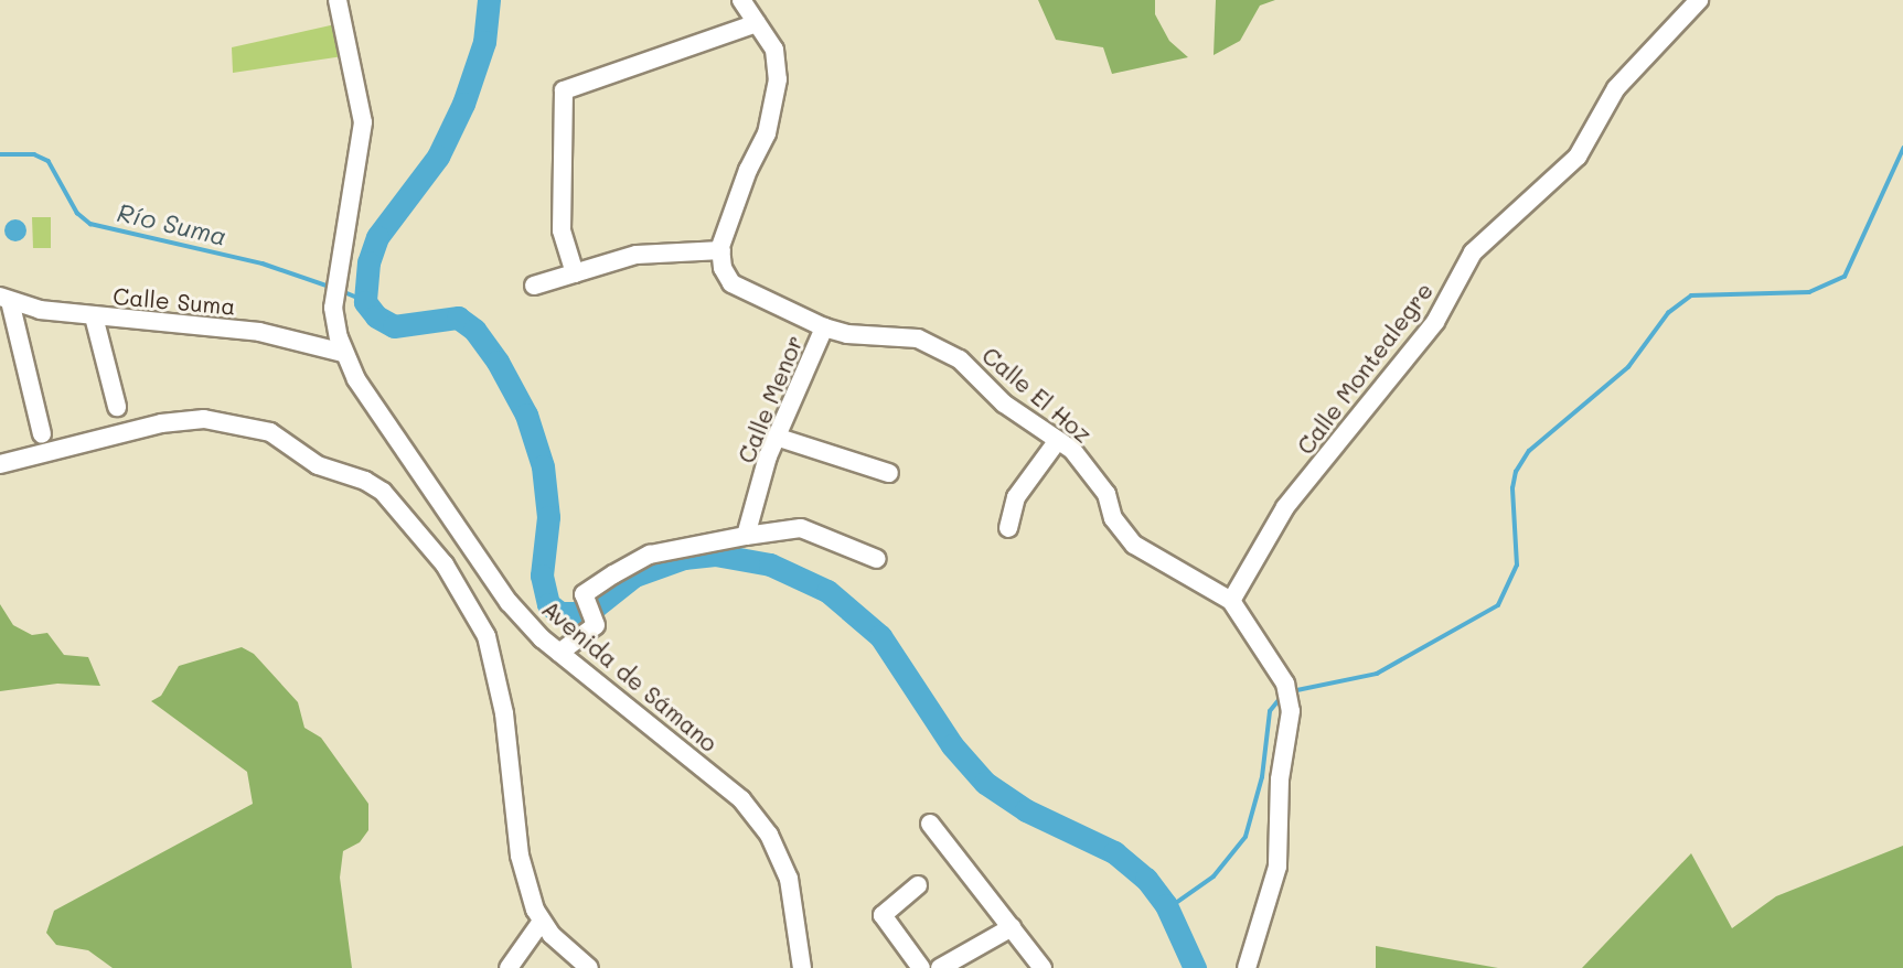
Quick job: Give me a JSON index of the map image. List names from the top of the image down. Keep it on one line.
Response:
{"streets":{"street":["Calle Suma","Calle Montealegre","Calle El Hoz","Calle Menor","Avenida de Sámano"]},"crossings":[["Calle Suma","Avenida de Sámano"],["Calle Montealegre","Calle El Hoz"],["Calle El Hoz","Calle Menor"]],"water":["Río Suma"]}
